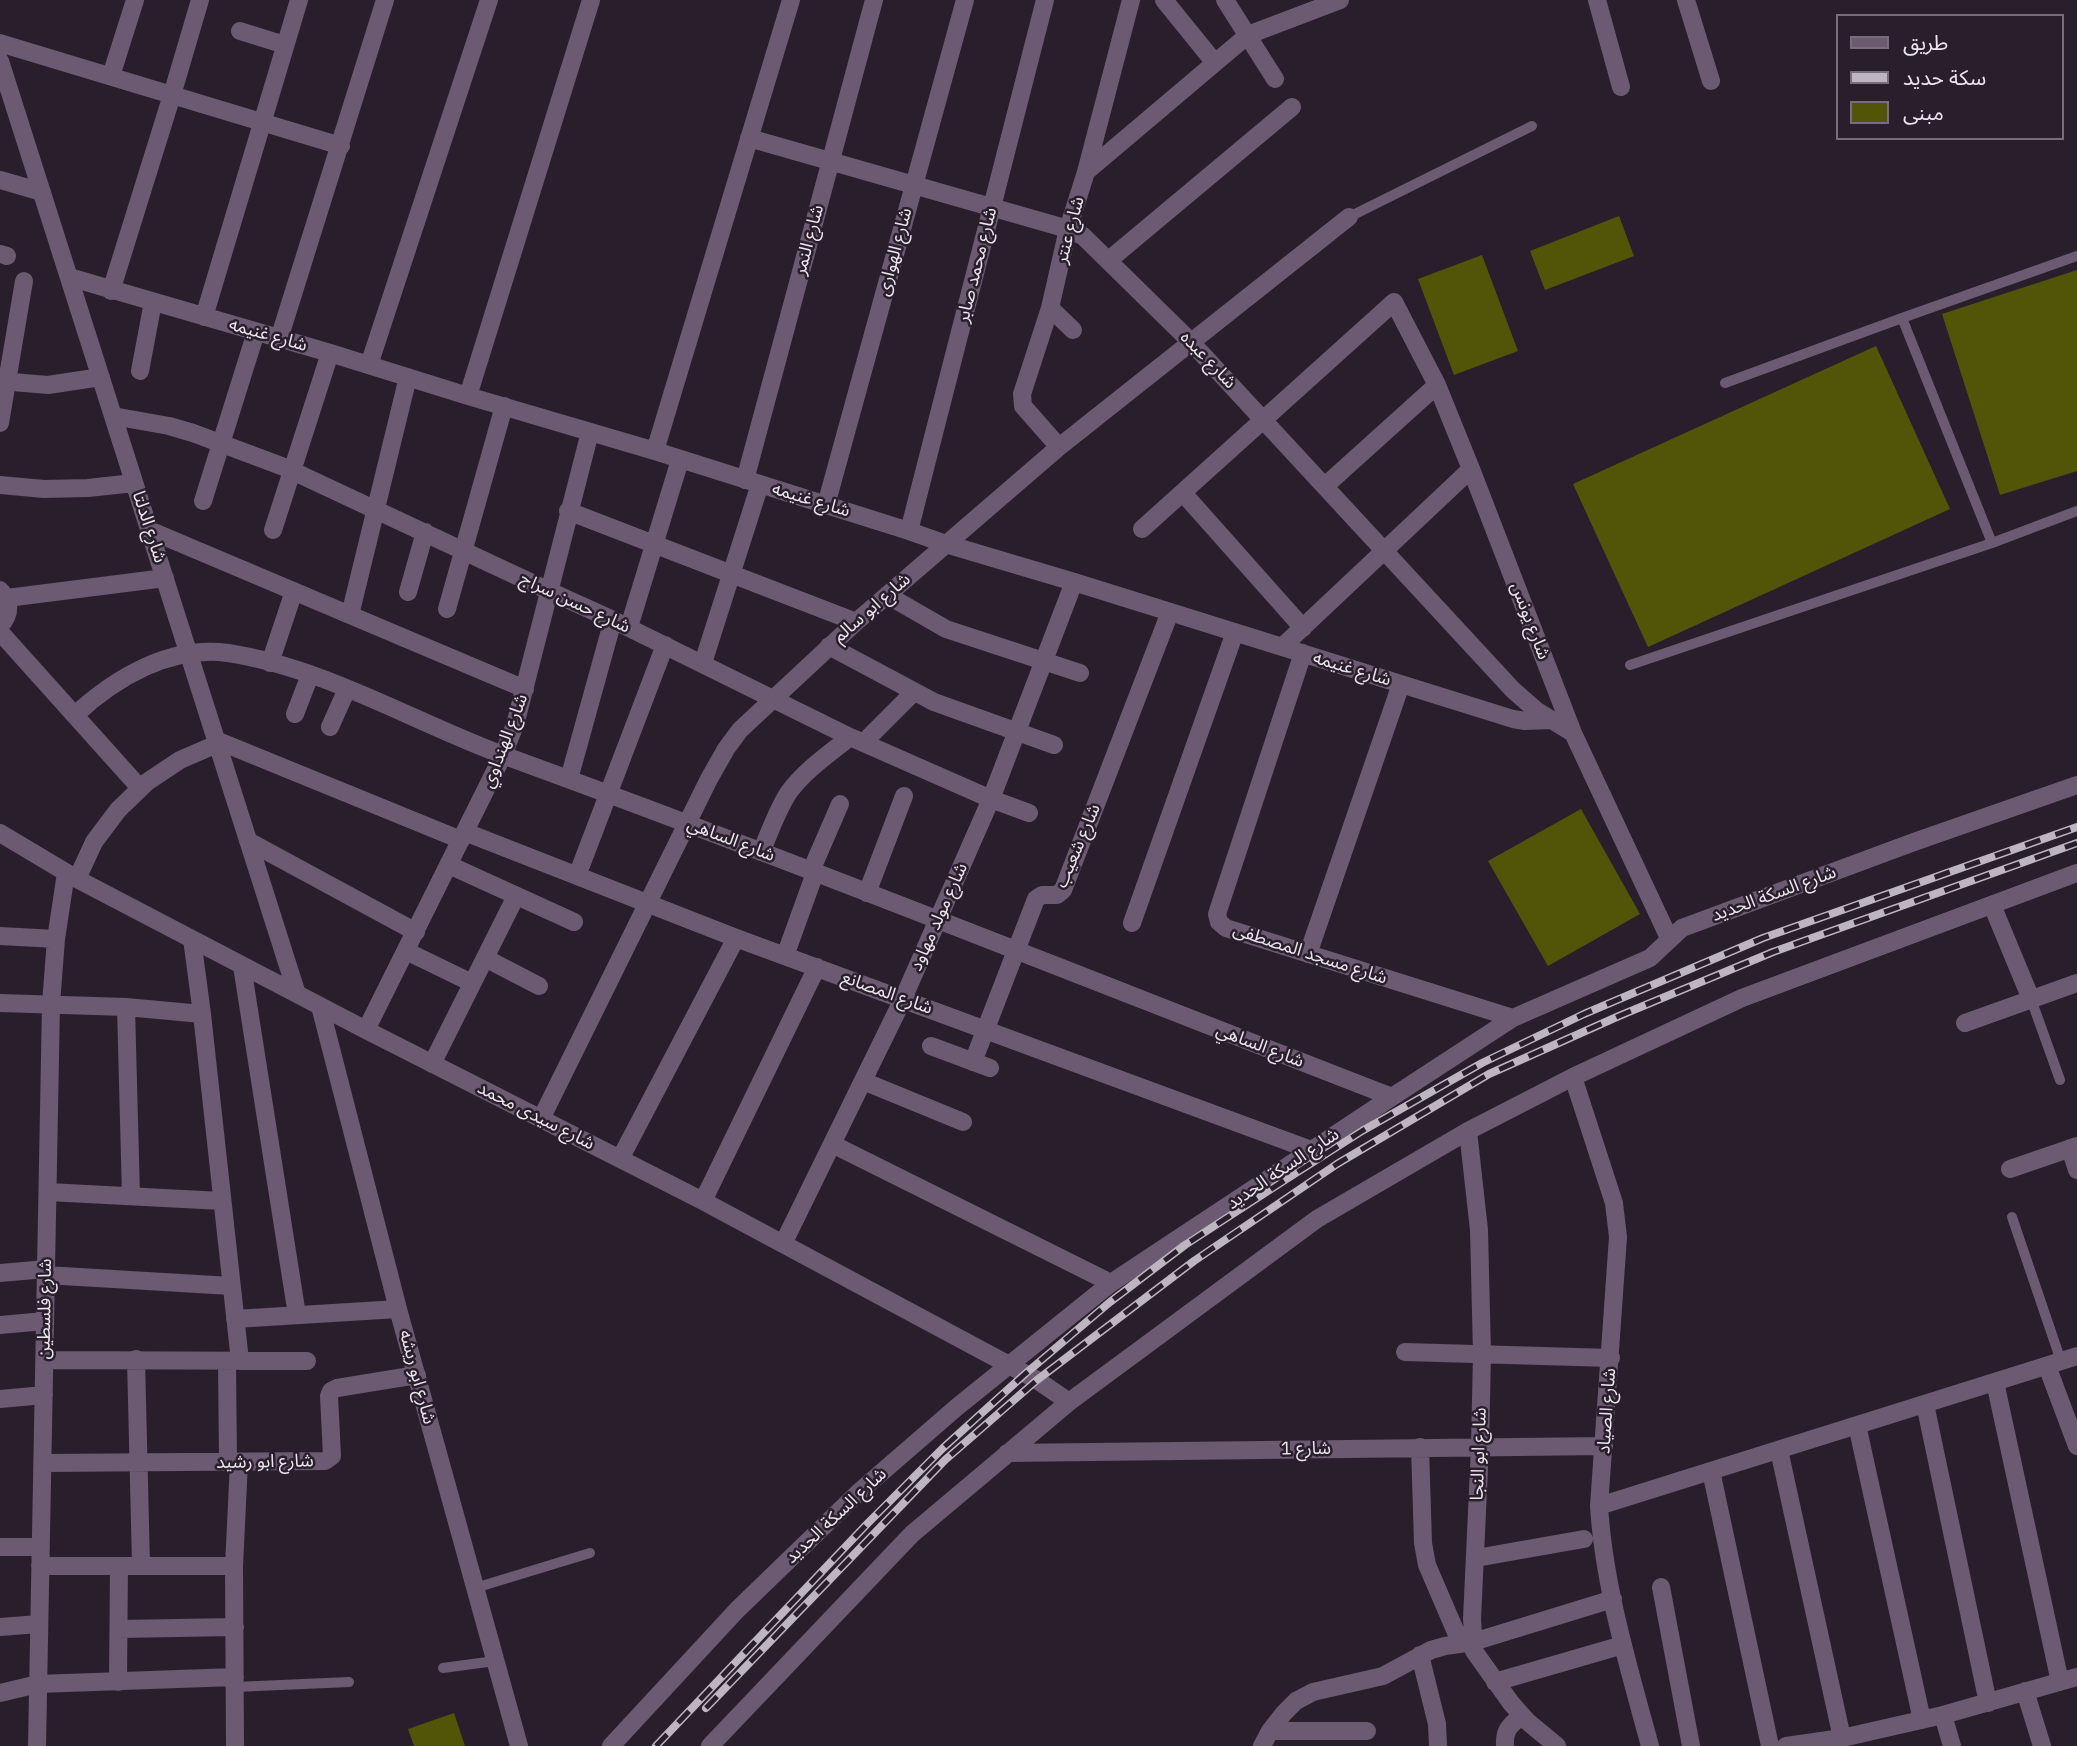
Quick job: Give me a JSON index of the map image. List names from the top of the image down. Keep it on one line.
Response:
{"streets":{"street":["شارع عنتر","شارع النمر","شارع الهوارى","شارع محمد صابر","شارع غنيمه","شارع عبده","شارع الدلتا","شارع حسن سراج","شارع ابو سالم","شارع يونس","شارع الهنداوي","شارع الساهي","شارع شعيب","شارع السكة الحديد","شارع مولد مهاود","شارع مسجد المصطفى","شارع المصانع","شارع سيدى محمد","شارع فلسطين","شارع ابو ريشه","شارع الصياد","شارع 1","شارع ابو النجا","شارع ابو رشيد"]},"crossings":[["شارع عنتر","شارع عبده"],["شارع عنتر","شارع ابو سالم"],["شارع النمر","شارع غنيمه"],["شارع النمر","شارع عبده"],["شارع النمر","شارع حسن سراج"],["شارع الهوارى","شارع غنيمه"],["شارع الهوارى","شارع عبده"],["شارع محمد صابر","شارع غنيمه"],["شارع محمد صابر","شارع عبده"],["شارع غنيمه","شارع عبده"],["شارع غنيمه","شارع الدلتا"],["شارع غنيمه","شارع ابو سالم"],["شارع غنيمه","شارع الهنداوي"],["شارع غنيمه","شارع شعيب"],["شارع غنيمه","شارع مولد مهاود"],["شارع غنيمه","شارع مسجد المصطفى"],["شارع عبده","شارع ابو سالم"],["شارع عبده","شارع يونس"],["شارع الدلتا","شارع حسن سراج"],["شارع الدلتا","شارع الساهي"],["شارع الدلتا","شارع المصانع"],["شارع الدلتا","شارع سيدى محمد"],["شارع الدلتا","شارع فلسطين"],["شارع حسن سراج","شارع ابو سالم"],["شارع حسن سراج","شارع الهنداوي"],["شارع حسن سراج","شارع مولد مهاود"],["شارع ابو سالم","شارع الساهي"],["شارع ابو سالم","شارع المصانع"],["شارع ابو سالم","شارع سيدى محمد"],["شارع يونس","شارع السكة الحديد"],["شارع الهنداوي","شارع الساهي"],["شارع الهنداوي","شارع المصانع"],["شارع الهنداوي","شارع سيدى محمد"],["شارع الساهي","شارع شعيب"],["شارع الساهي","شارع السكة الحديد"],["شارع الساهي","شارع مولد مهاود"],["شارع شعيب","شارع المصانع"],["شارع السكة الحديد","شارع مسجد المصطفى"],["شارع السكة الحديد","شارع المصانع"],["شارع السكة الحديد","شارع سيدى محمد"],["شارع مولد مهاود","شارع المصانع"],["شارع مولد مهاود","شارع سيدى محمد"],["شارع المصانع","شارع فلسطين"],["شارع سيدى محمد","شارع فلسطين"],["شارع سيدى محمد","شارع ابو ريشه"],["شارع فلسطين","شارع ابو رشيد"],["شارع ابو ريشه","شارع ابو رشيد"],["شارع الصياد","شارع 1"],["شارع 1","شارع ابو النجا"]],"legend":["طريق","سكة حديد","مبنى"]}
